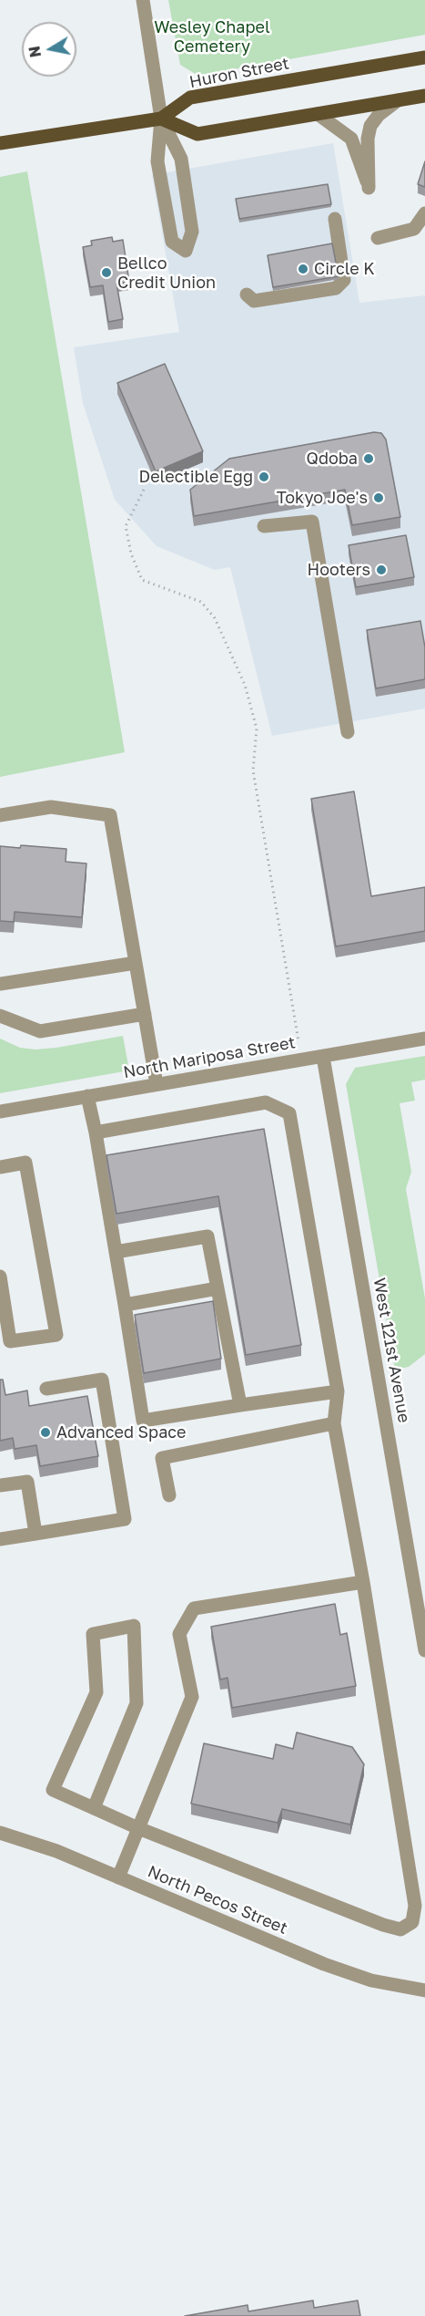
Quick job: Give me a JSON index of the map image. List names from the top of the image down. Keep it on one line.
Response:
{"streets":{"main road":["Huron Street"],"street":["North Mariposa Street","West 121st Avenue","North Pecos Street"]},"crossings":[["North Mariposa Street","West 121st Avenue"]],"parks":["Wesley Chapel Cemetery"],"places":["Circle K","Bellco Credit Union","Qdoba","Delectible Egg","Tokyo Joe's","Hooters","Advanced Space"],"north":"left"}
